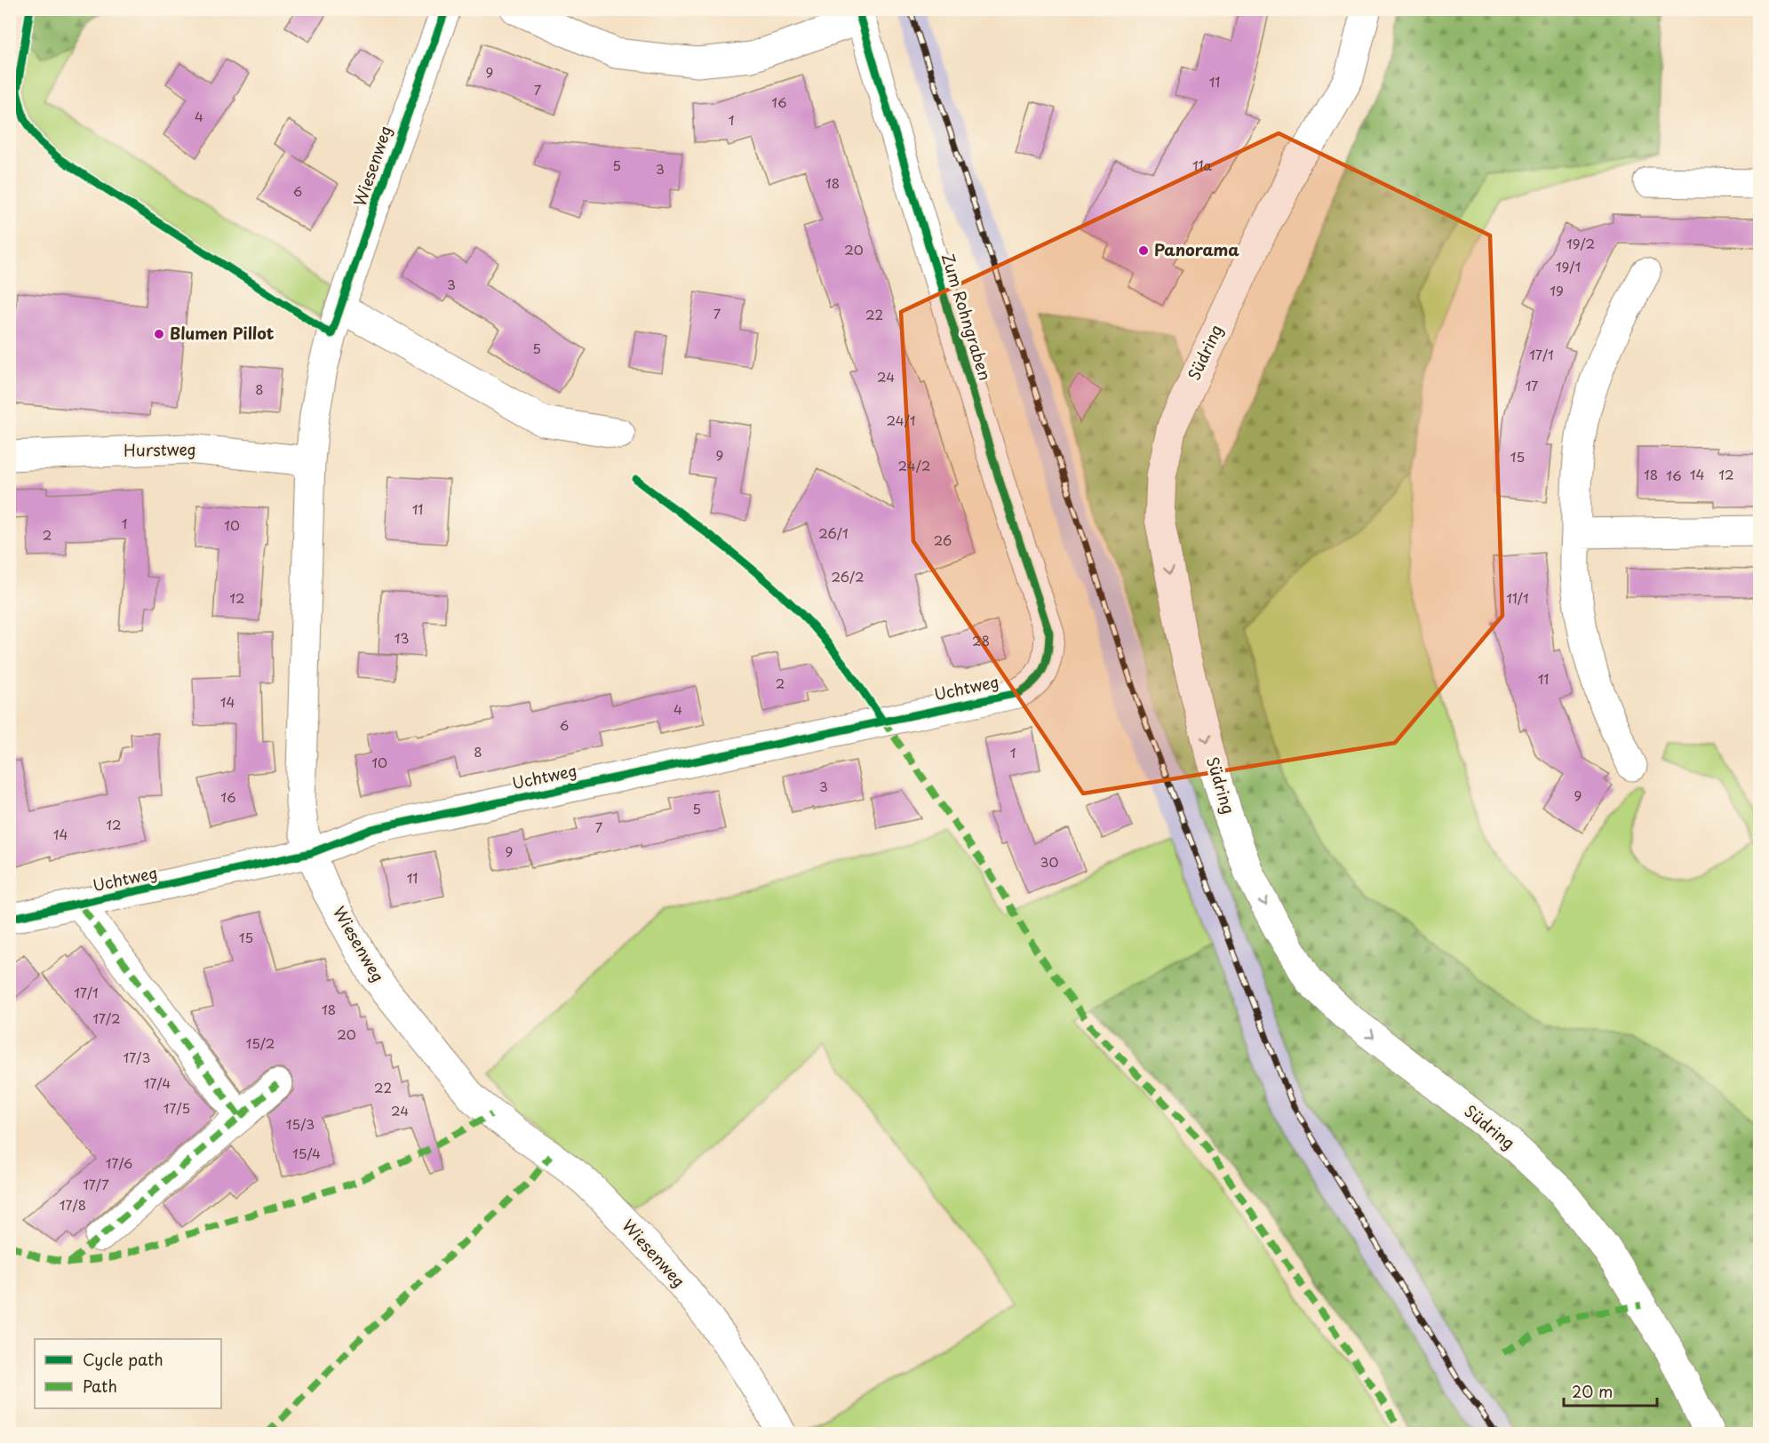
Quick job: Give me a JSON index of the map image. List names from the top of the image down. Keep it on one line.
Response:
{"streets":{"street":["Wiesenweg","Zum Rohngraben","Südring","Hurstweg","Uchtweg"]},"crossings":[["Wiesenweg","Hurstweg"],["Wiesenweg","Uchtweg"],["Zum Rohngraben","Uchtweg"]],"one_way":["Südring"],"places":["Panorama","Blumen Pillot"],"house_numbers":["9","11","7","16","4","1","5","11a","3","18","6","19/2","20","19/1","3","19","7","22","5","17/1","24","17","8","24/1","9","15","24/2","18","14","12","16","11","1","10","26/1","2","26","26/2","12","11/1","13","28","11","2","14","4","6","8","1","10","3","9","16","5","12","7","14","9","30","11","15","17/1","18","17/2","20","15/2","17/3","17/4","22","17/5","24","15/3","15/4","17/6","17/7","17/8"],"legend":["Cycle path","Path"],"scale_bar":"20 m"}
